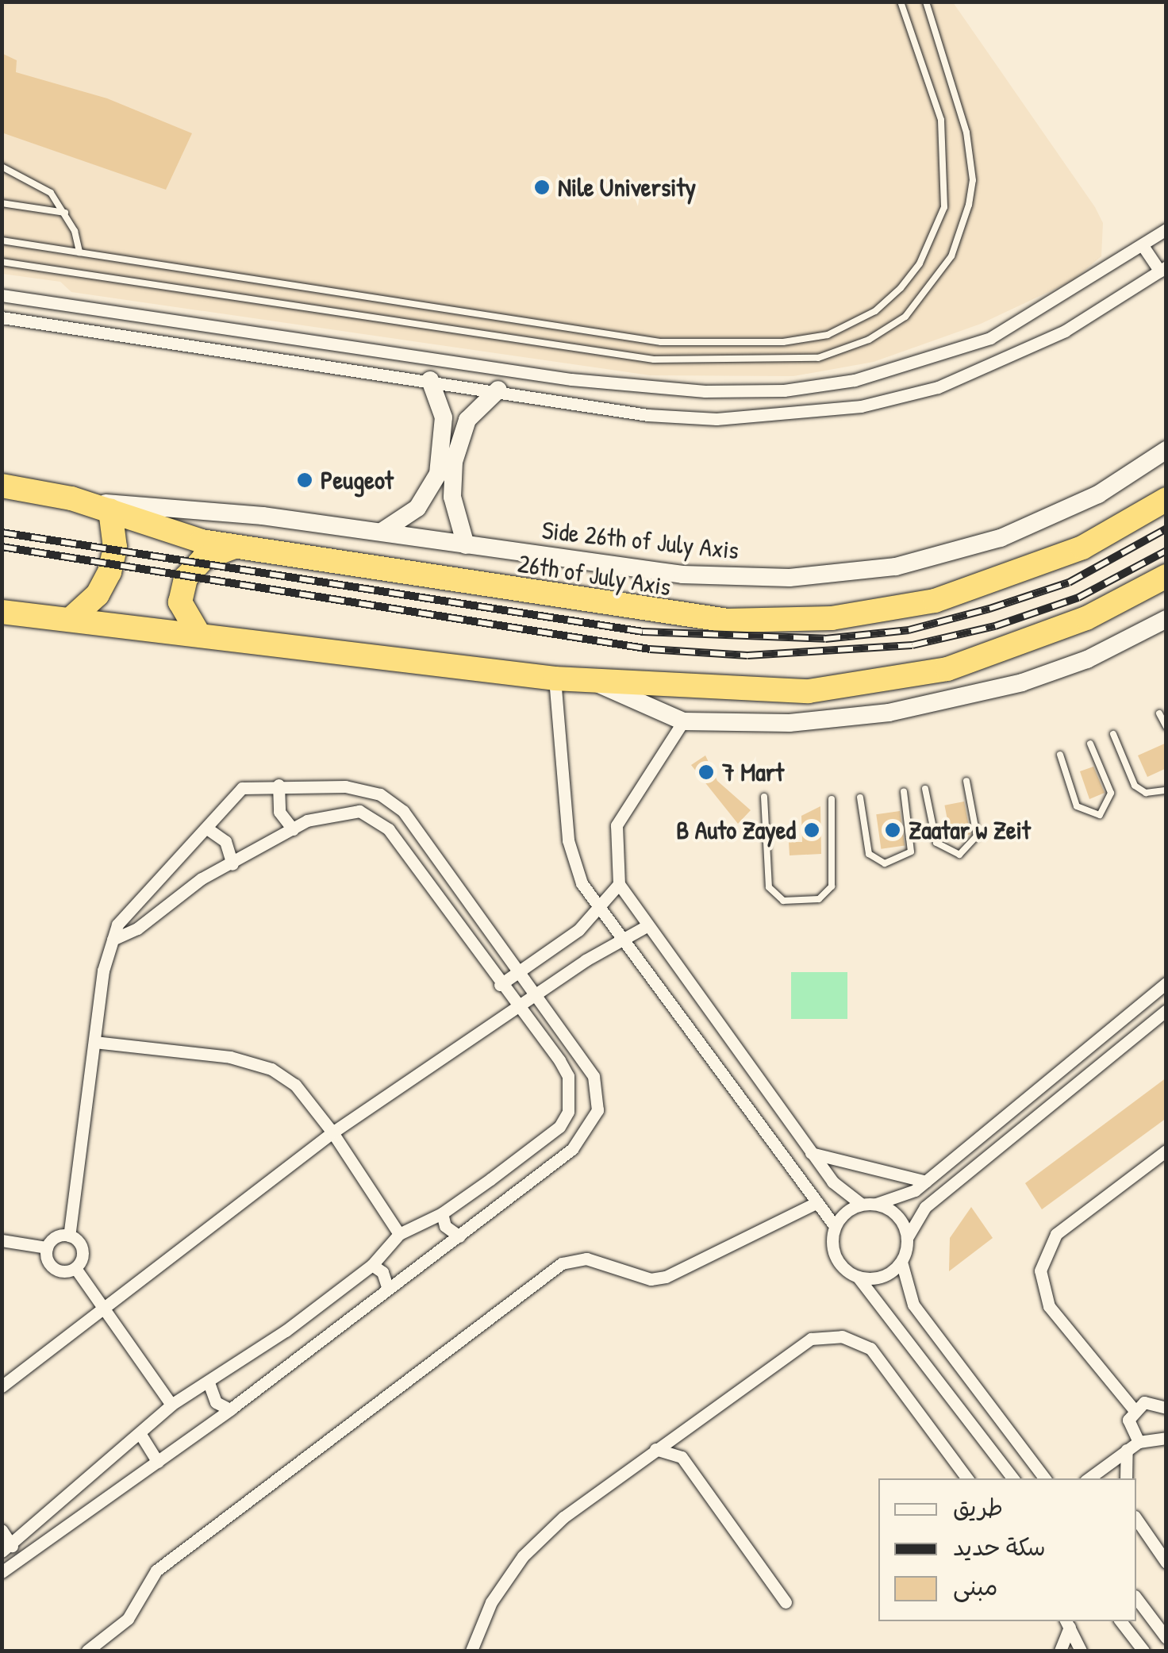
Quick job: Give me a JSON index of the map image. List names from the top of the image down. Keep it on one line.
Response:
{"streets":{"highway":["26th of July Axis"],"main road":["Side 26th of July Axis"]},"crossings":[["Side 26th of July Axis","26th of July Axis"]],"places":["Nile University","Peugeot","7 Mart","B Auto Zayed","Zaatar w Zeit"],"legend":["طريق","سكة حديد","مبنى"]}
